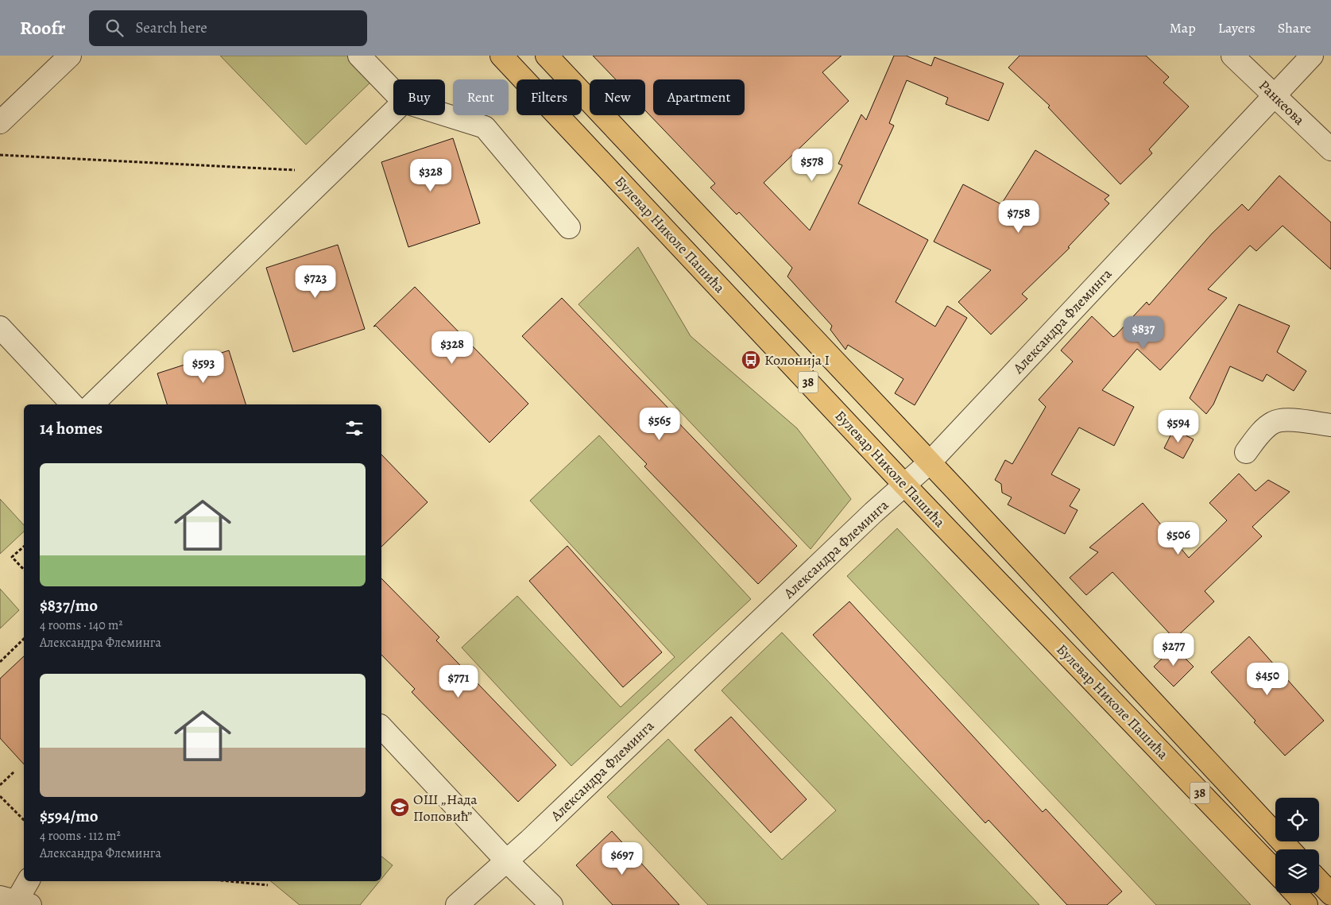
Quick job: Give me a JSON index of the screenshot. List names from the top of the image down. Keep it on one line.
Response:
{"streets":{"main road":["Булевар Николе Пашића","38"],"street":["Ранкеова","Александра Флеминга"]},"crossings":[["Ранкеова","Александра Флеминга"],["Булевар Николе Пашића","Александра Флеминга"]],"places":{"bus stop":["Колонија I"],"school or university":["ОШ „Нада Поповић”"]},"page":{"header":"Roofr","search":"Search here","nav":["Map","Layers","Share"],"chip":["Buy","Rent","Filters","New","Apartment"],"price":["$578","$328","$758","$723","$837","$328","$593","$565","$594","$506","$277","$450","$771","$697"],"heading":"14 homes","list":[{"name":"$837/mo","note":"4 rooms · 140 m² · Александра Флеминга"},{"name":"$594/mo","note":"4 rooms · 112 m² · Александра Флеминга"}]}}
